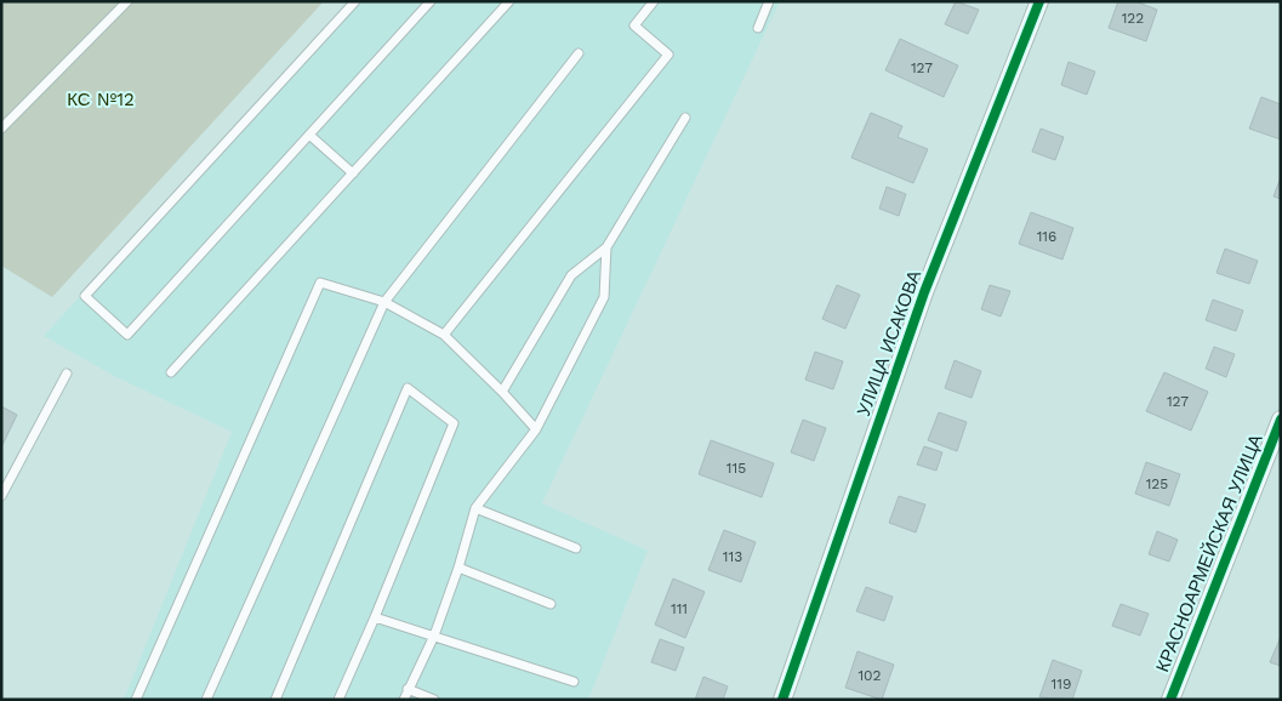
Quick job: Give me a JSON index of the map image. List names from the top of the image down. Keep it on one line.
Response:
{"streets":{"street":["УЛИЦА ИСАКОВА","КРАСНОАРМЕЙСКАЯ УЛИЦА"]},"parks":["КС №12"],"house_numbers":["122","127","116","127","115","125","113","111","102","119"]}
